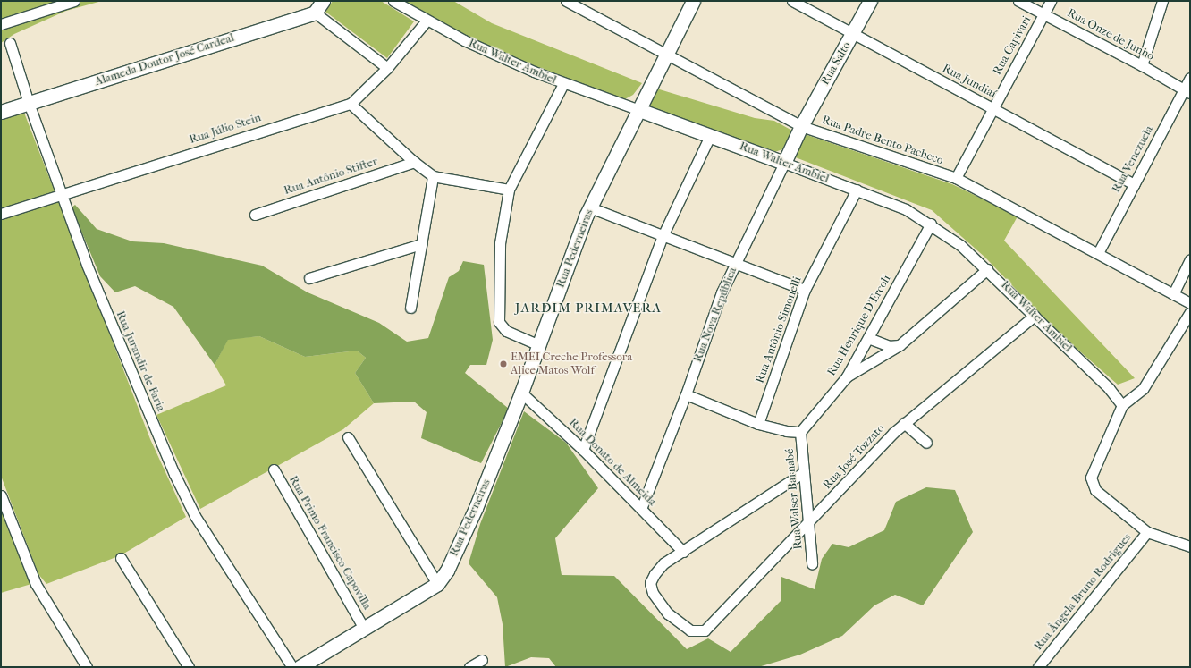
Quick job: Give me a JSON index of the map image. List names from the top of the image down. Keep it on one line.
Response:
{"streets":{"street":["Rua Onze de Junho","Rua Capivari","Alameda Doutor José Cardeal","Rua Walter Ambiel","Rua Salto","Rua Jundiaí","Rua Júlio Stein","Rua Padre Bento Pacheco","Rua Venezuela","Rua Antônio Stifter","Rua Pederneiras","Rua Nova República","Rua Henrique D'Ercoli","Rua Antônio Simonelli","Rua Jurandir de Faria","Rua José Tozzato","Rua Donato de Almeida","Rua Walser Barnabé","Rua Primo Francisco Capovilla","Rua Ângela Bruno Rodrigues"]},"crossings":[["Rua Onze de Junho","Rua Capivari"],["Rua Onze de Junho","Rua Venezuela"],["Rua Capivari","Rua Jundiaí"],["Rua Capivari","Rua Padre Bento Pacheco"],["Alameda Doutor José Cardeal","Rua Jurandir de Faria"],["Rua Walter Ambiel","Rua Júlio Stein"],["Rua Walter Ambiel","Rua Pederneiras"],["Rua Walter Ambiel","Rua Nova República"],["Rua Walter Ambiel","Rua Henrique D'Ercoli"],["Rua Walter Ambiel","Rua Antônio Simonelli"],["Rua Walter Ambiel","Rua José Tozzato"],["Rua Salto","Rua Jundiaí"],["Rua Salto","Rua Padre Bento Pacheco"],["Rua Salto","Rua Nova República"],["Rua Jundiaí","Rua Venezuela"],["Rua Júlio Stein","Rua Jurandir de Faria"],["Rua Padre Bento Pacheco","Rua Venezuela"],["Rua Padre Bento Pacheco","Rua Pederneiras"],["Rua Padre Bento Pacheco","Rua Nova República"],["Rua Pederneiras","Rua Donato de Almeida"],["Rua Nova República","Rua Donato de Almeida"],["Rua Henrique D'Ercoli","Rua Walser Barnabé"],["Rua José Tozzato","Rua Donato de Almeida"],["Rua José Tozzato","Rua Walser Barnabé"]],"districts":["JARDIM PRIMAVERA"],"places":["EMEI Creche Professora Alice Matos Wolf"]}
